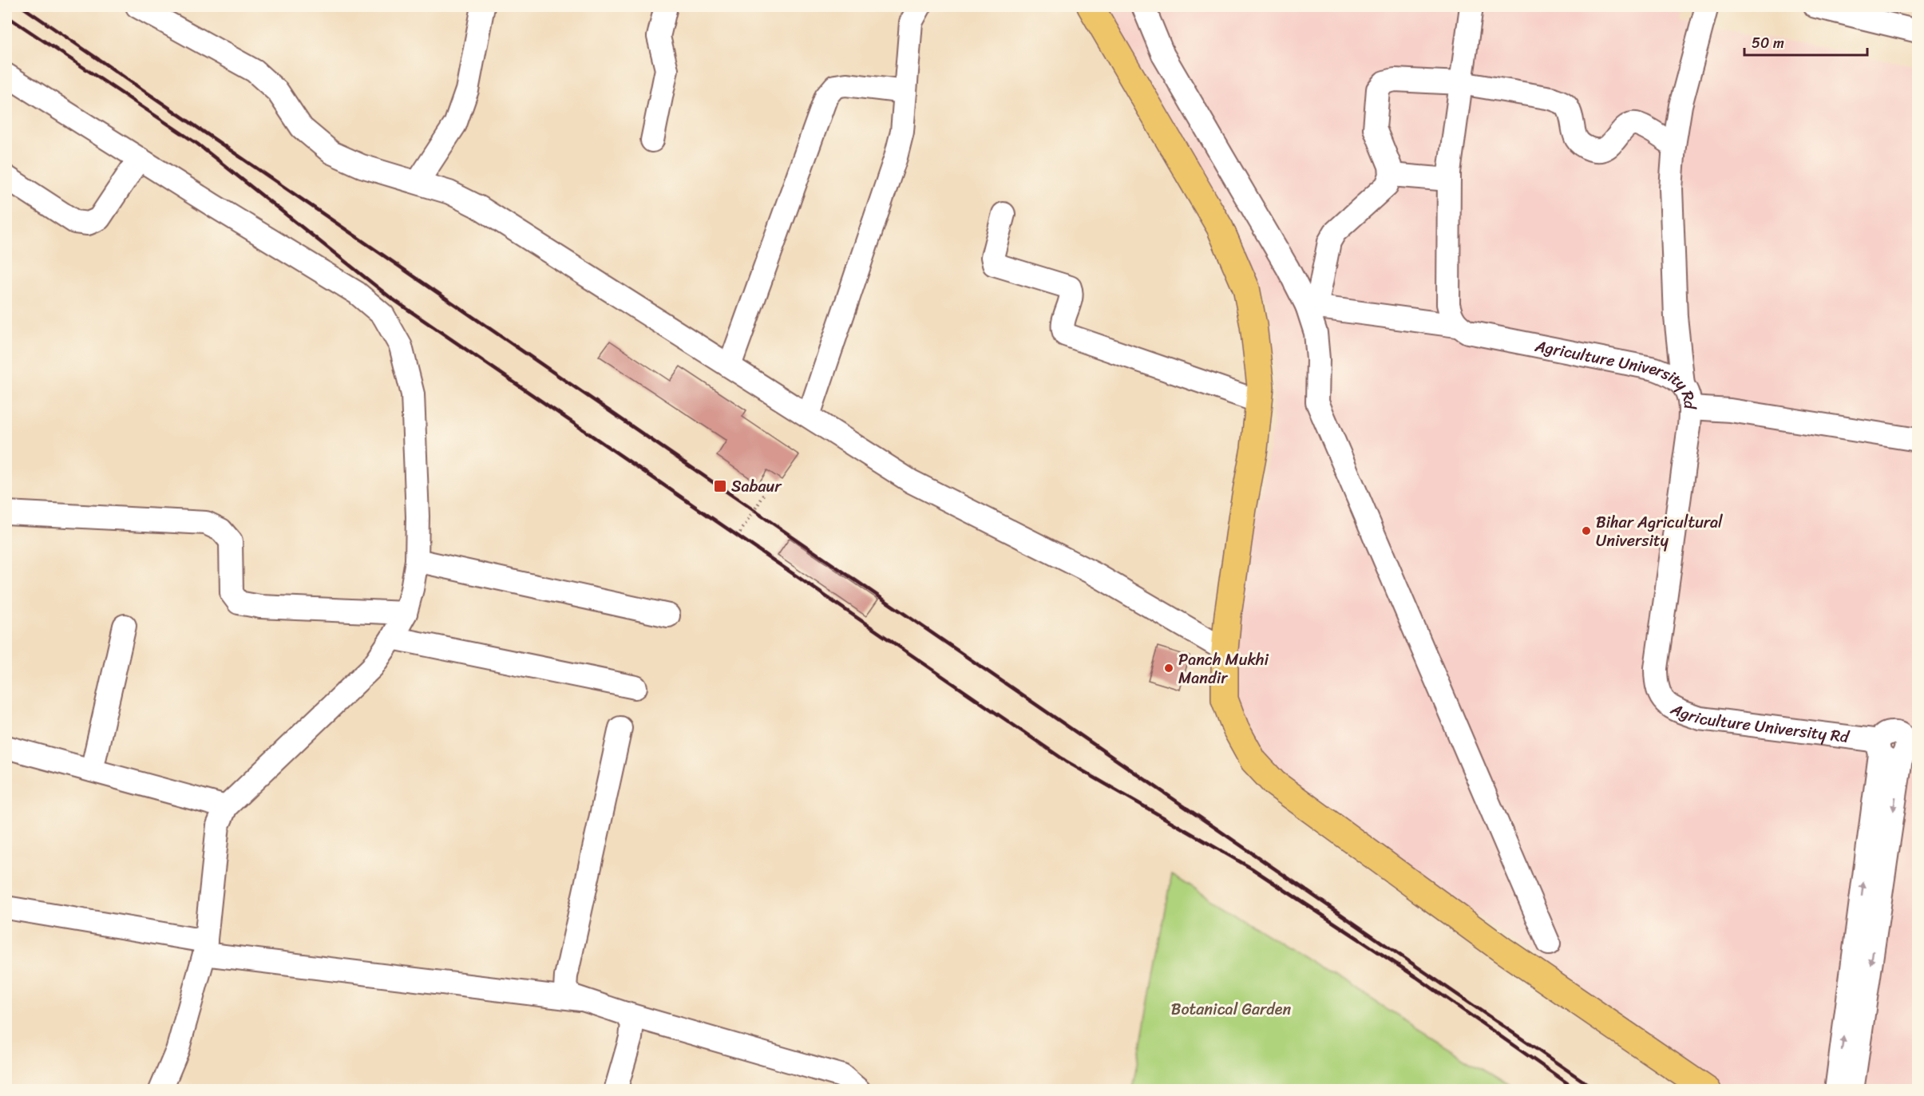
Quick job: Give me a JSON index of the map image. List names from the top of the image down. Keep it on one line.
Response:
{"streets":{"street":["Agriculture University Rd"]},"parks":["Botanical Garden"],"places":{"transit":["Sabaur"],"other":["Bihar Agricultural University","Panch Mukhi Mandir"]},"scale_bar":"50 m"}
